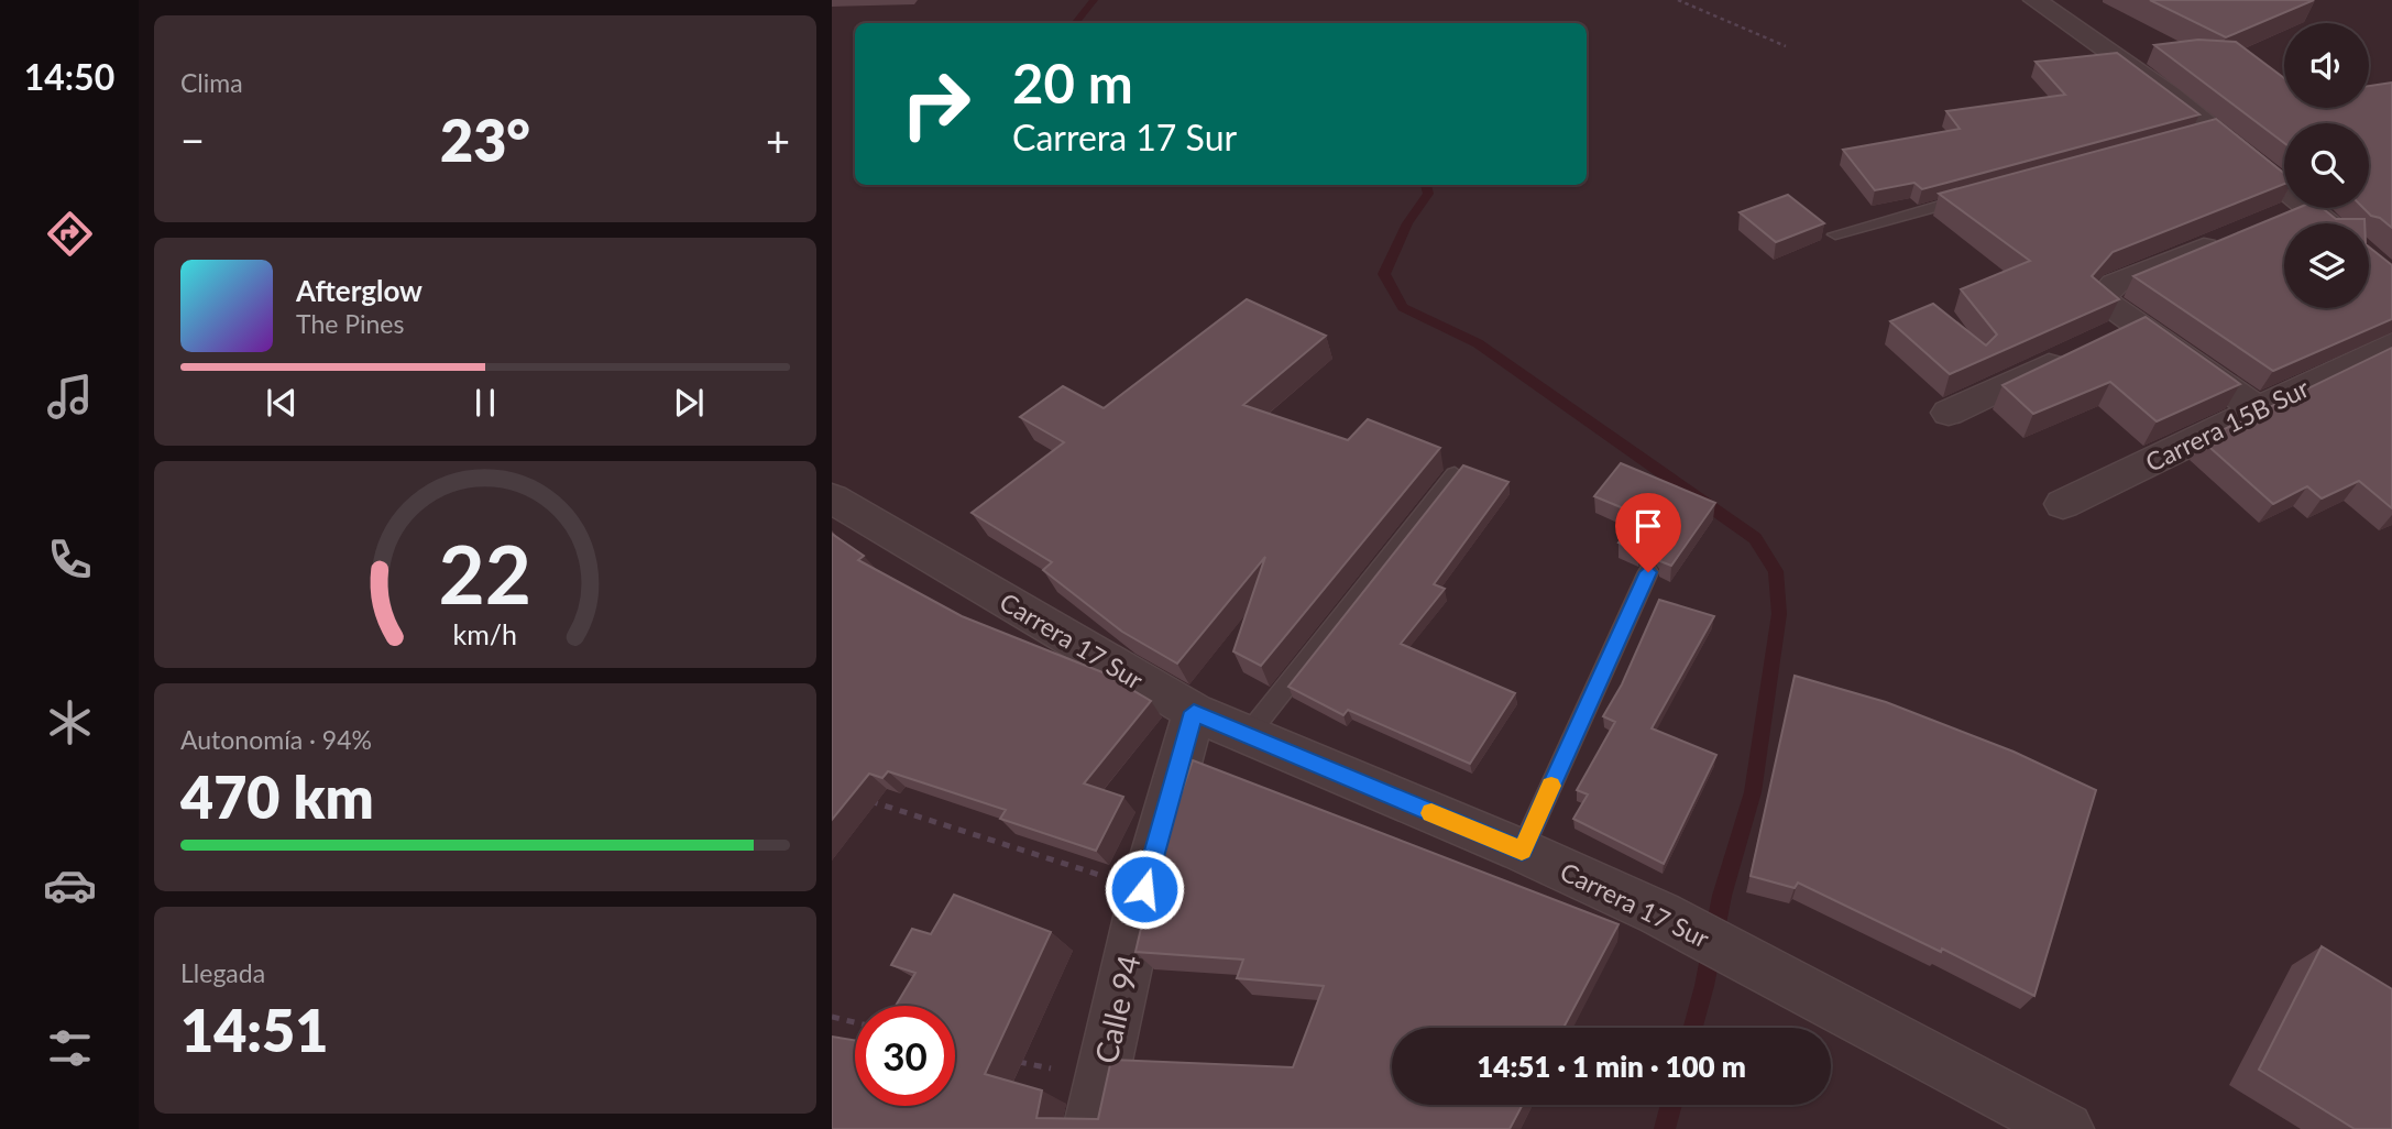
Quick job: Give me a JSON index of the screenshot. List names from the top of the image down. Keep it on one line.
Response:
{"streets":{"street":["Carrera 15B Sur","Carrera 17 Sur","Calle 94"]},"crossings":[["Carrera 17 Sur","Calle 94"]],"page":{"tabs":"14:50","tile":["Clima",["Autonomía · 94%","470 km"],["Llegada","14:51"]],"turn":["20 m","Carrera 17 Sur"],"heat":["−","23°","+"],"song":["Afterglow","The Pines"],"limit":"30","trip":"14:51 · 1 min · 100 m","gauge":["22","km/h"]}}
